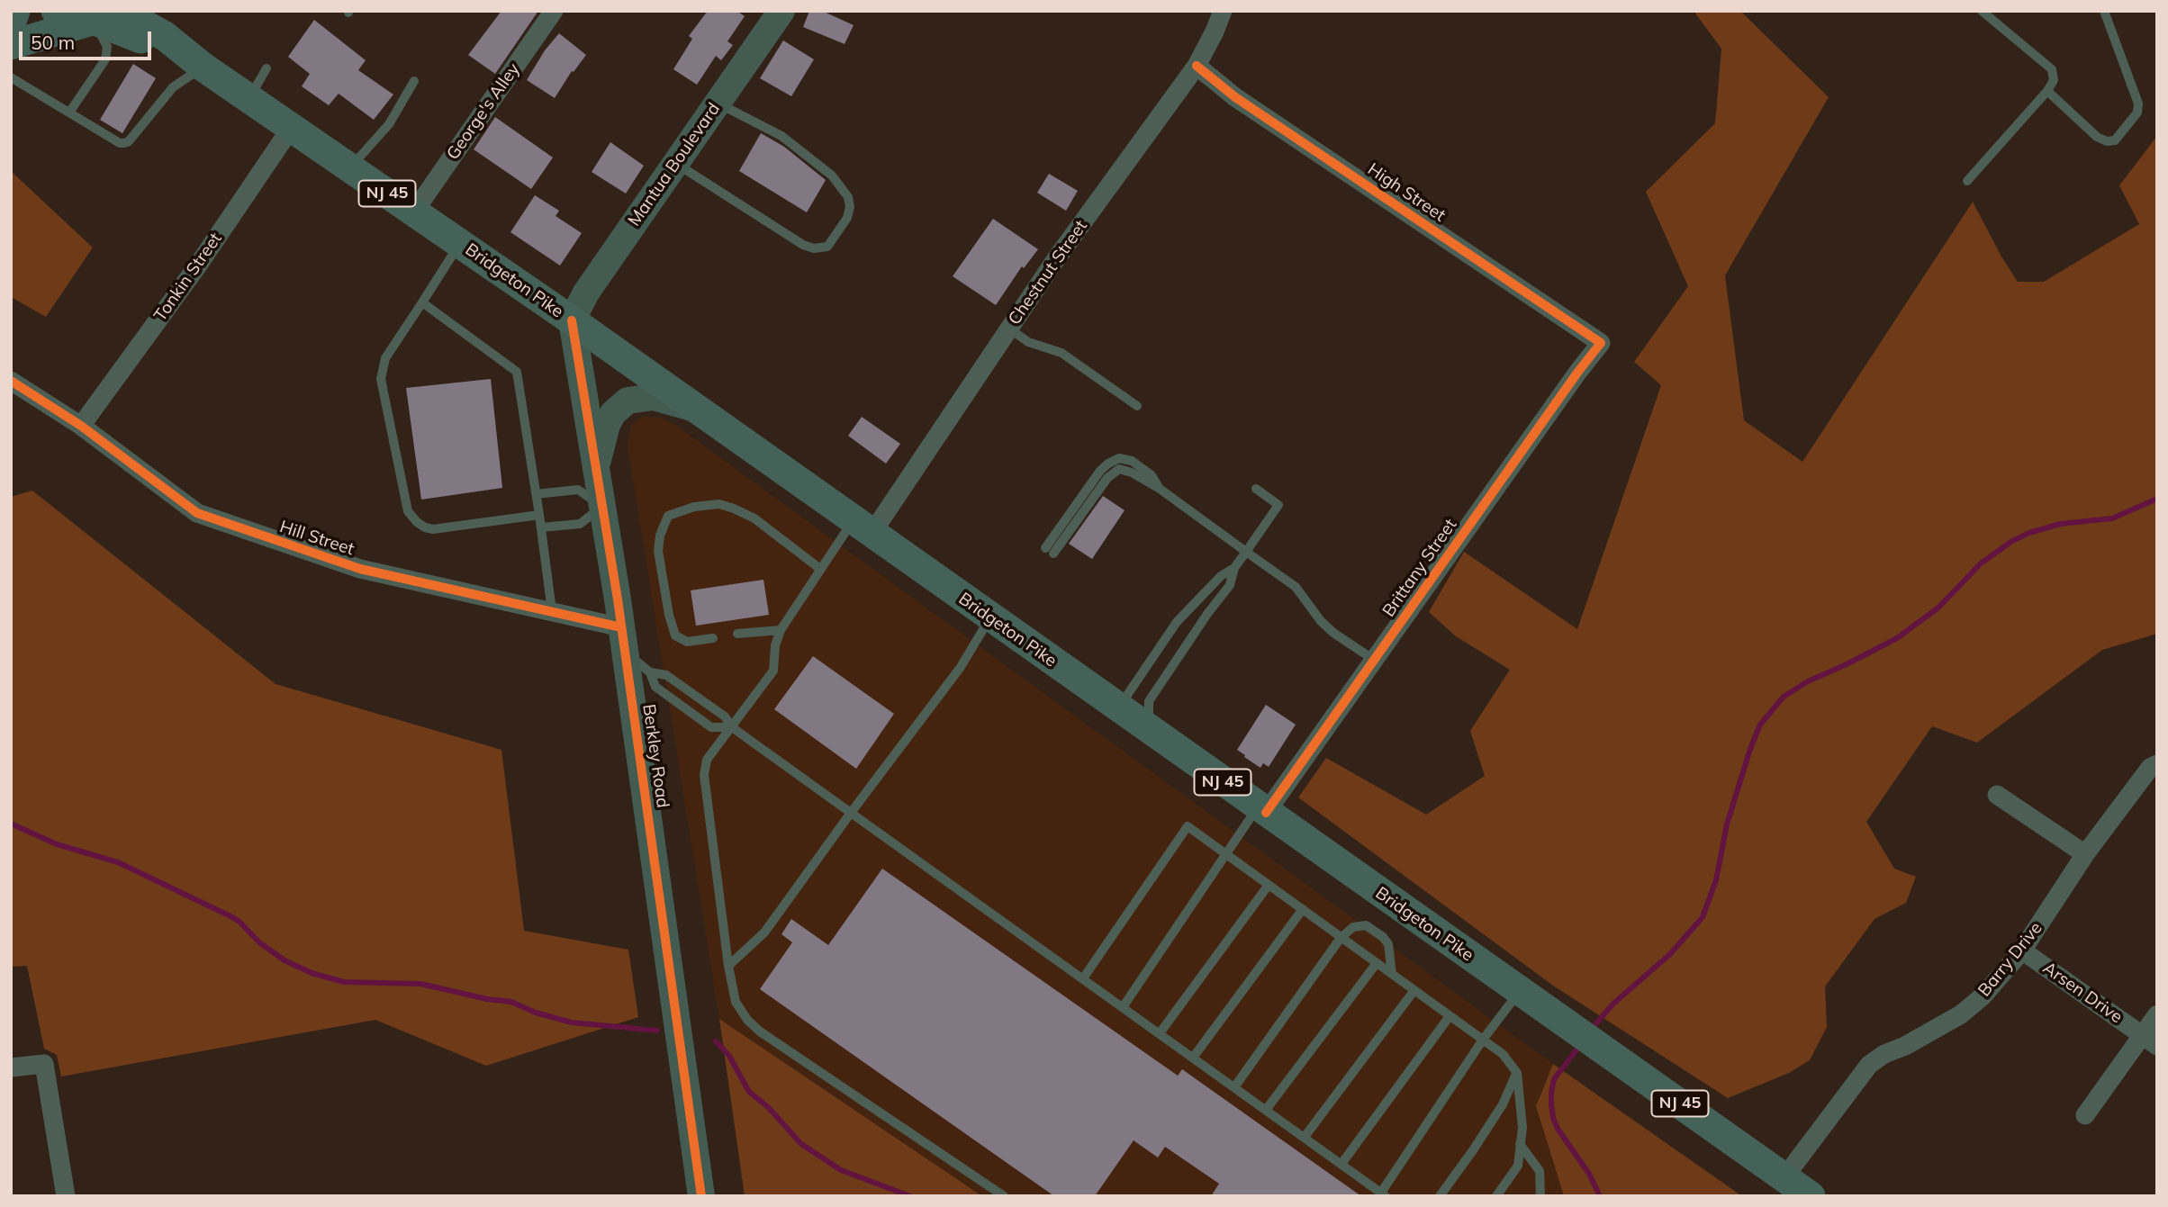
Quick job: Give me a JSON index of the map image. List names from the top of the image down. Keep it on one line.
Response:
{"streets":{"main road":["NJ 45","Bridgeton Pike"],"street":["George's Alley","Mantua Boulevard","High Street","Chestnut Street","Tonkin Street","Hill Street","Brittany Street","Berkley Road","Barry Drive","Arsen Drive"]},"crossings":[["George's Alley","Bridgeton Pike"],["Mantua Boulevard","Bridgeton Pike"],["Mantua Boulevard","Berkley Road"],["High Street","Chestnut Street"],["High Street","Brittany Street"],["NJ 45","Bridgeton Pike"],["Chestnut Street","Bridgeton Pike"],["Tonkin Street","Bridgeton Pike"],["Tonkin Street","Hill Street"],["Bridgeton Pike","Brittany Street"],["Bridgeton Pike","Berkley Road"],["Bridgeton Pike","Barry Drive"],["Hill Street","Berkley Road"],["Barry Drive","Arsen Drive"]],"scale_bar":"50 m"}
